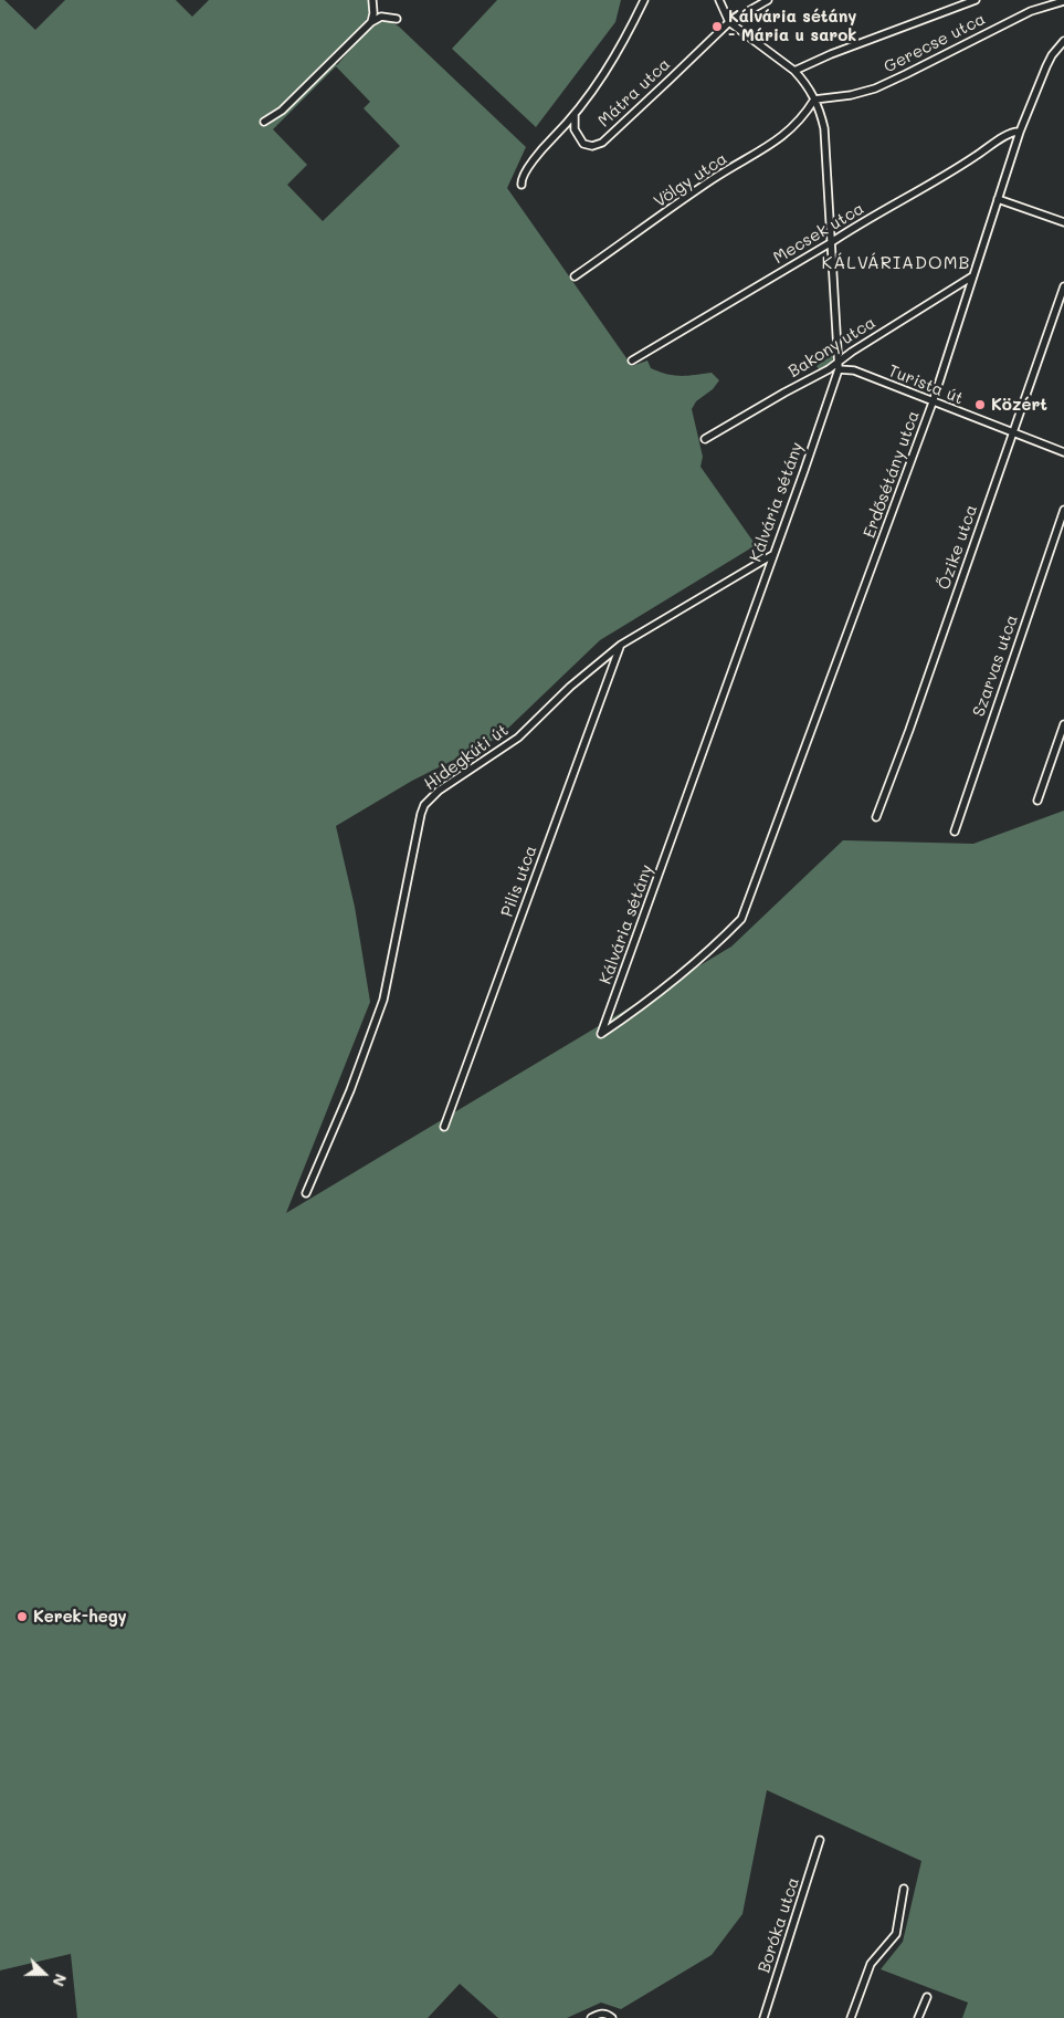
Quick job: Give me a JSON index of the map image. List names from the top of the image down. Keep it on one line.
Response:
{"streets":{"street":["Gerecse utca","Mátra utca","Völgy utca","Mecsek utca","Bakony utca","Turista út","Erdősétány utca","Kálvária sétány","Őzike utca","Szarvas utca","Hidegkúti út","Pilis utca","Boróka utca"]},"crossings":[["Gerecse utca","Völgy utca"],["Gerecse utca","Kálvária sétány"],["Mátra utca","Kálvária sétány"],["Völgy utca","Kálvária sétány"],["Mecsek utca","Erdősétány utca"],["Mecsek utca","Kálvária sétány"],["Bakony utca","Erdősétány utca"],["Bakony utca","Kálvária sétány"],["Turista út","Erdősétány utca"],["Turista út","Kálvária sétány"],["Turista út","Őzike utca"],["Erdősétány utca","Kálvária sétány"],["Kálvária sétány","Hidegkúti út"],["Hidegkúti út","Pilis utca"]],"districts":["KÁLVÁRIADOMB"],"places":["Kálvária sétány - Mária u sarok","Közért","Kerek-hegy"],"north":"right"}
